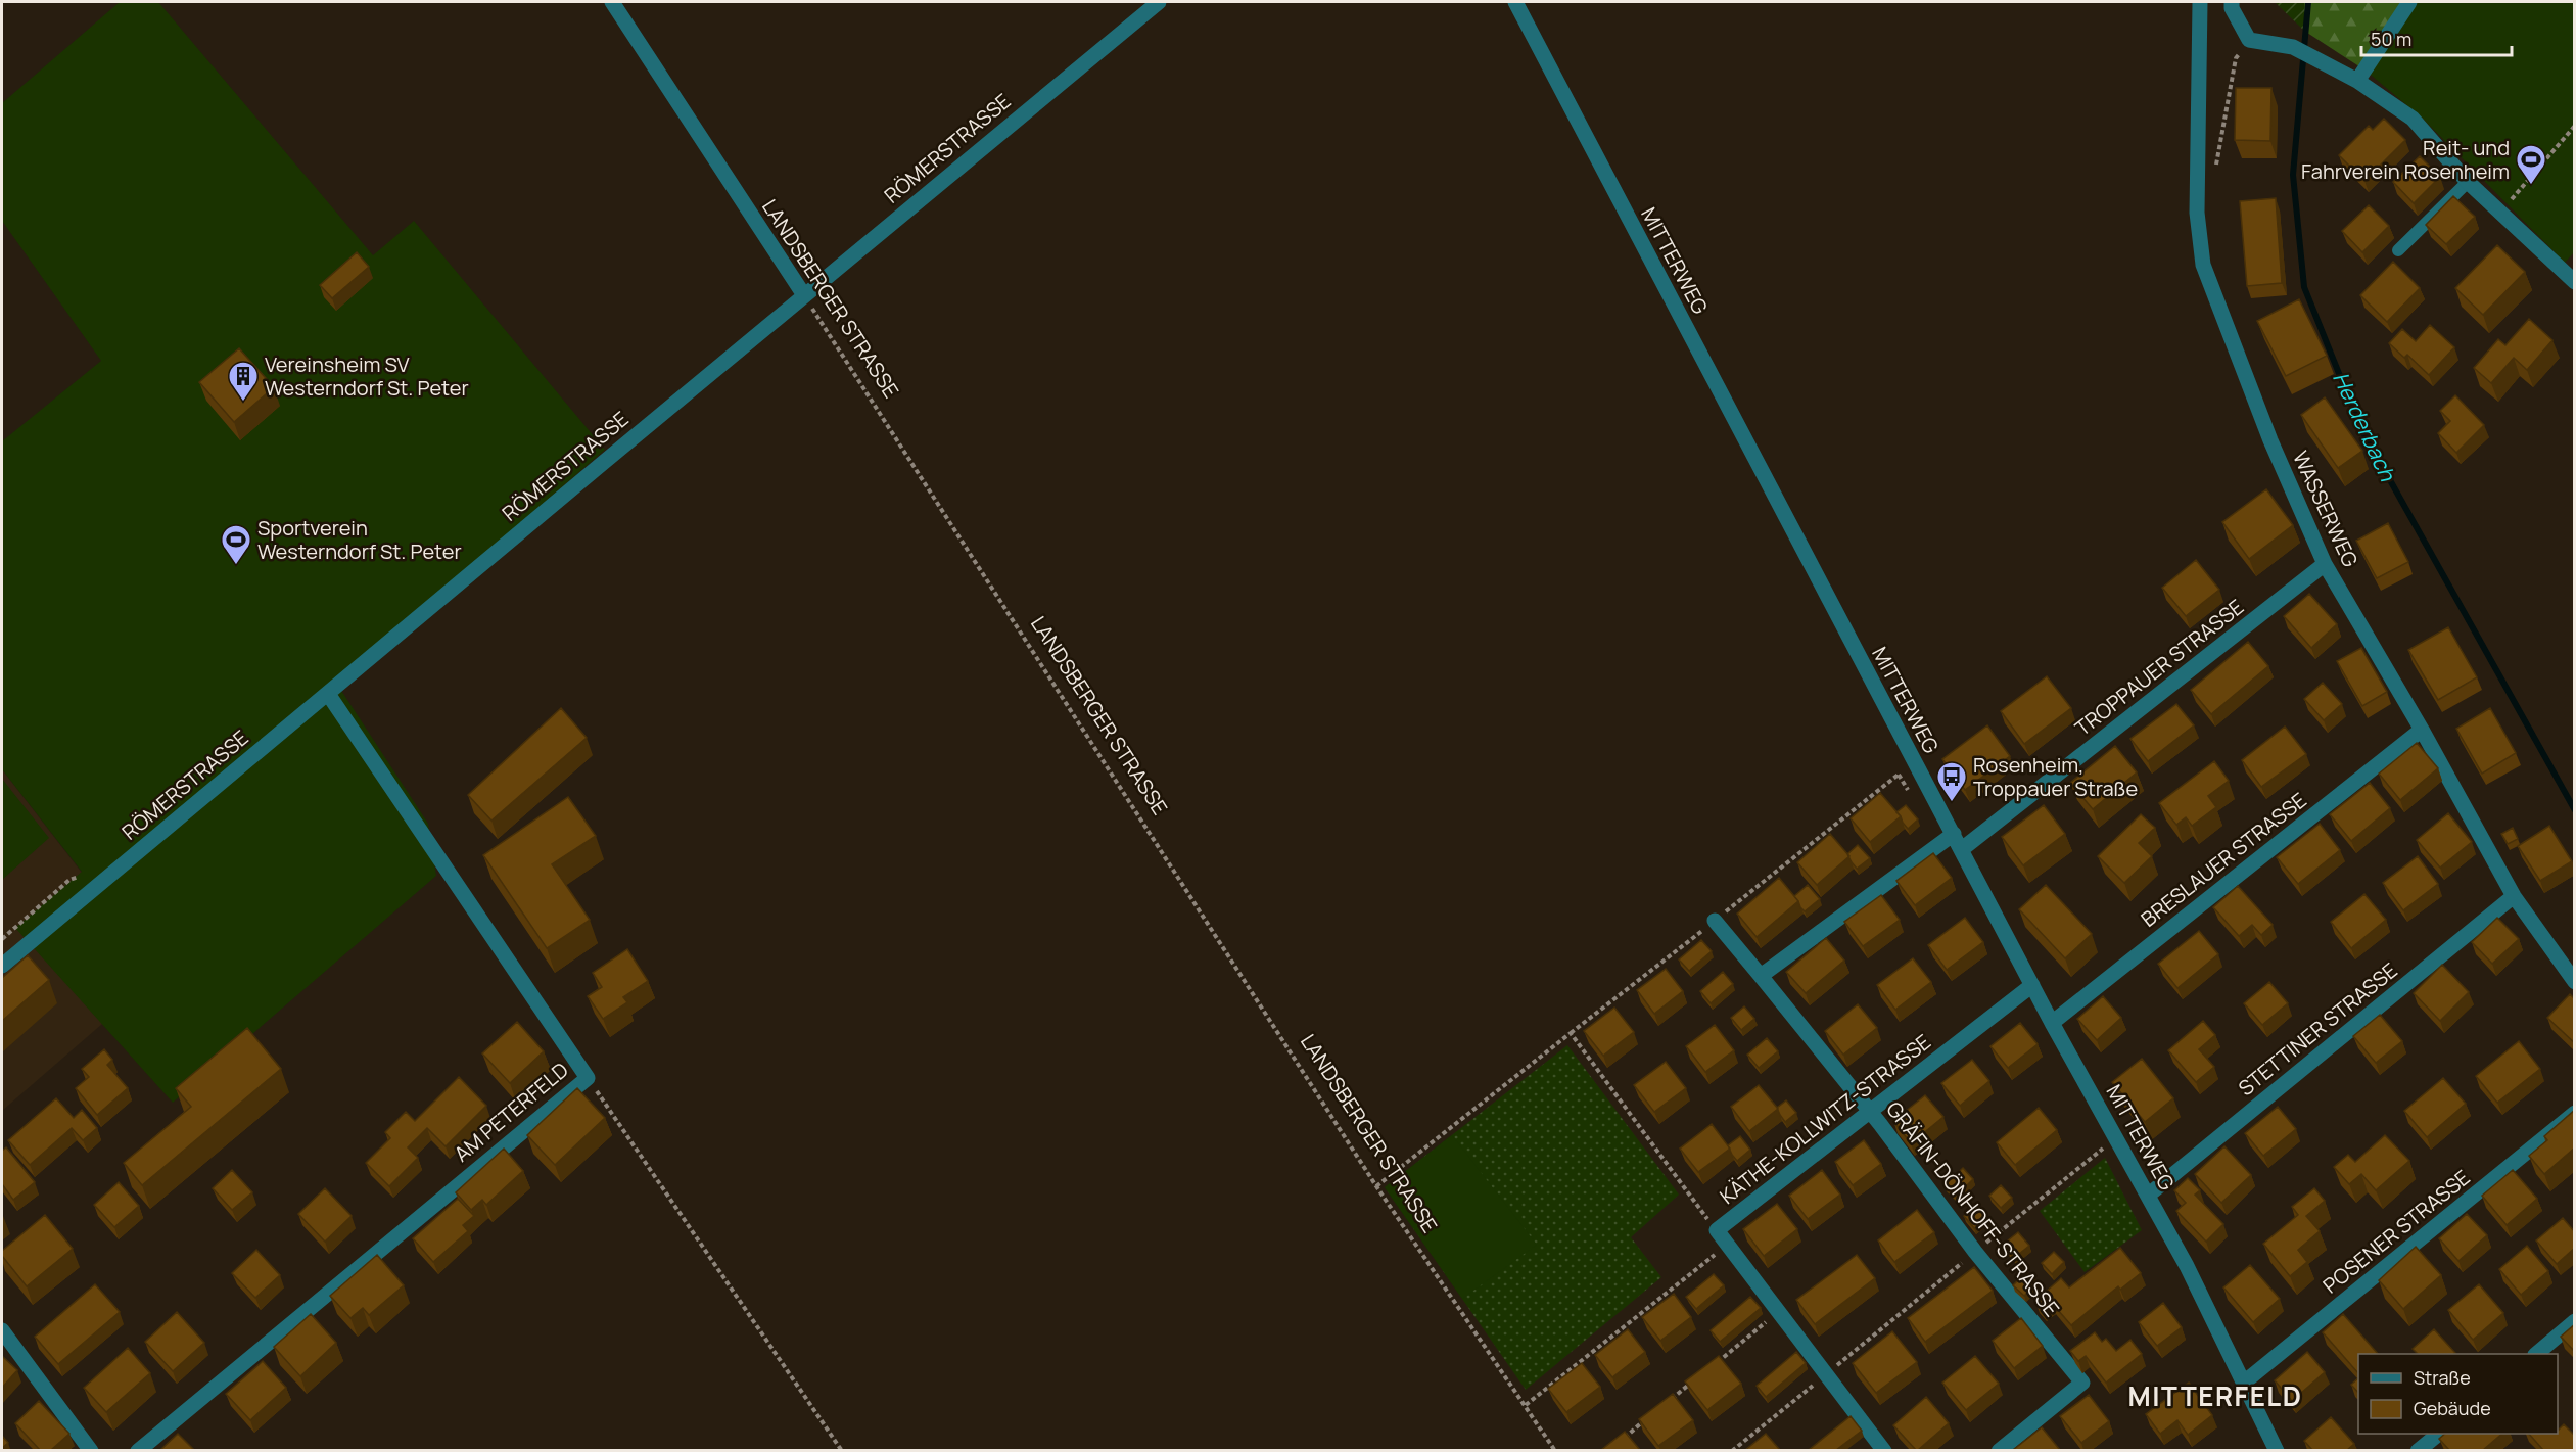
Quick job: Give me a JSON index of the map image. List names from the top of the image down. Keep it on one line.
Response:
{"streets":{"street":["RÖMERSTRASSE","MITTERWEG","LANDSBERGER STRASSE","WASSERWEG","TROPPAUER STRASSE","BRESLAUER STRASSE","STETTINER STRASSE","AM PETERFELD","KÄTHE-KOLLWITZ-STRASSE","GRÄFIN-DÖNHOFF-STRASSE","POSENER STRASSE"]},"crossings":[["RÖMERSTRASSE","LANDSBERGER STRASSE"],["RÖMERSTRASSE","AM PETERFELD"],["MITTERWEG","TROPPAUER STRASSE"],["MITTERWEG","BRESLAUER STRASSE"],["MITTERWEG","STETTINER STRASSE"],["MITTERWEG","KÄTHE-KOLLWITZ-STRASSE"],["MITTERWEG","POSENER STRASSE"],["WASSERWEG","TROPPAUER STRASSE"],["WASSERWEG","BRESLAUER STRASSE"],["WASSERWEG","STETTINER STRASSE"],["KÄTHE-KOLLWITZ-STRASSE","GRÄFIN-DÖNHOFF-STRASSE"]],"districts":["MITTERFELD"],"water":["Herderbach"],"places":{"sports":["Reit- und Fahrverein Rosenheim","Sportverein Westerndorf St. Peter"],"building":["Vereinsheim SV Westerndorf St. Peter"],"bus stop":["Rosenheim, Troppauer Straße"]},"legend":["Straße","Gebäude"],"scale_bar":"50 m"}
